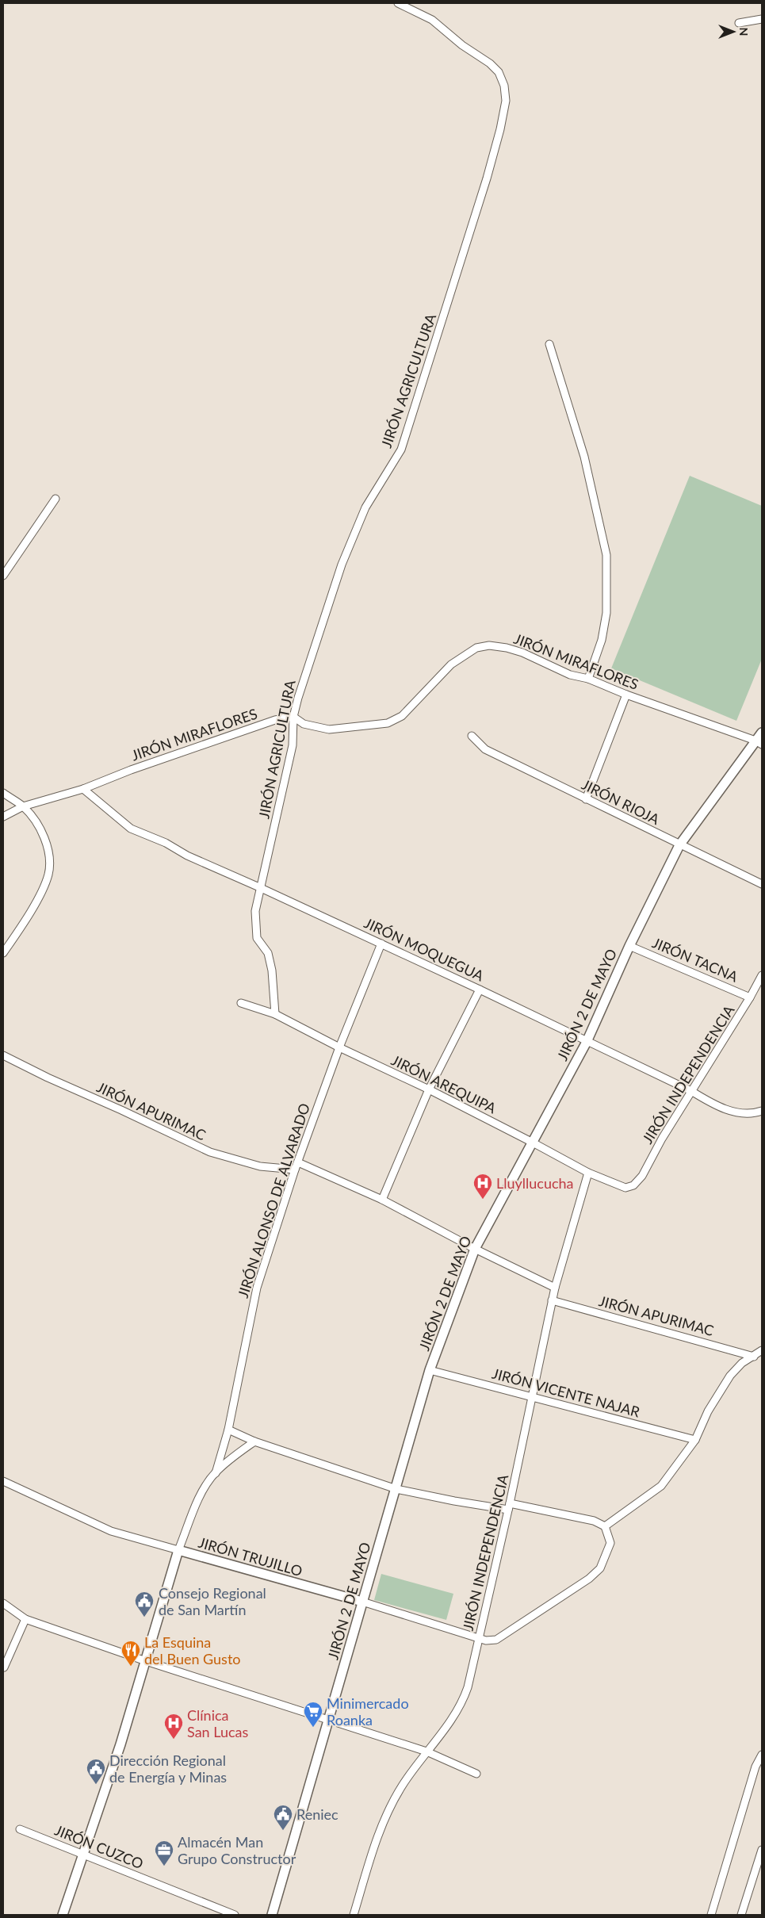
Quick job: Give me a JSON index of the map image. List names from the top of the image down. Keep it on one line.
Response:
{"streets":{"main road":["JIRÓN 2 DE MAYO","JIRÓN ALONSO DE ALVARADO","JIRÓN TRUJILLO"],"street":["JIRÓN AGRICULTURA","JIRÓN MIRAFLORES","JIRÓN RIOJA","JIRÓN MOQUEGUA","JIRÓN TACNA","JIRÓN INDEPENDENCIA","JIRÓN AREQUIPA","JIRÓN APURIMAC","JIRÓN VICENTE NAJAR","JIRÓN CUZCO"]},"crossings":[["JIRÓN AGRICULTURA","JIRÓN MIRAFLORES"],["JIRÓN AGRICULTURA","JIRÓN MOQUEGUA"],["JIRÓN AGRICULTURA","JIRÓN AREQUIPA"],["JIRÓN MIRAFLORES","JIRÓN MOQUEGUA"],["JIRÓN MIRAFLORES","JIRÓN 2 DE MAYO"],["JIRÓN RIOJA","JIRÓN 2 DE MAYO"],["JIRÓN MOQUEGUA","JIRÓN 2 DE MAYO"],["JIRÓN MOQUEGUA","JIRÓN INDEPENDENCIA"],["JIRÓN MOQUEGUA","JIRÓN ALONSO DE ALVARADO"],["JIRÓN TACNA","JIRÓN 2 DE MAYO"],["JIRÓN TACNA","JIRÓN INDEPENDENCIA"],["JIRÓN 2 DE MAYO","JIRÓN AREQUIPA"],["JIRÓN 2 DE MAYO","JIRÓN VICENTE NAJAR"],["JIRÓN 2 DE MAYO","JIRÓN TRUJILLO"],["JIRÓN INDEPENDENCIA","JIRÓN AREQUIPA"],["JIRÓN INDEPENDENCIA","JIRÓN APURIMAC"],["JIRÓN INDEPENDENCIA","JIRÓN VICENTE NAJAR"],["JIRÓN INDEPENDENCIA","JIRÓN TRUJILLO"],["JIRÓN AREQUIPA","JIRÓN ALONSO DE ALVARADO"],["JIRÓN APURIMAC","JIRÓN ALONSO DE ALVARADO"],["JIRÓN ALONSO DE ALVARADO","JIRÓN TRUJILLO"],["JIRÓN ALONSO DE ALVARADO","JIRÓN CUZCO"]],"places":{"hospital":["Lluyllucucha","Clínica San Lucas"],"public building":["Consejo Regional de San Martín","Dirección Regional de Energía y Minas","Reniec"],"restaurant":["La Esquina del Buen Gusto"],"supermarket":["Minimercado Roanka"],"office":["Almacén Man Grupo Constructor"]},"north":"right"}
